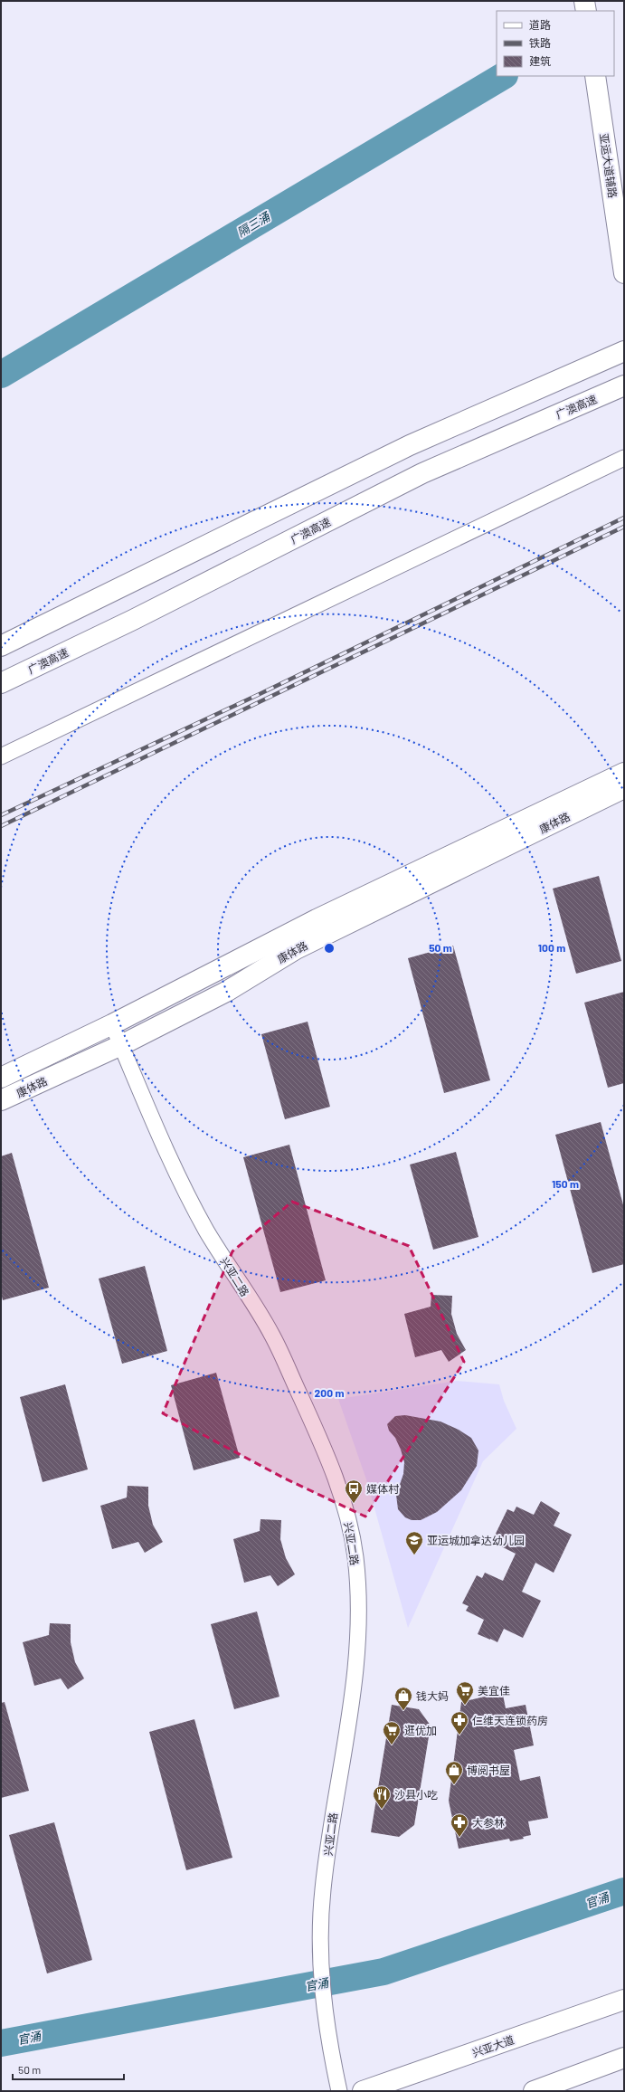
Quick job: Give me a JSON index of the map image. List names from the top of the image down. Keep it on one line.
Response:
{"streets":{"main road":["亚运大道辅路","广澳高速","康体路","兴亚大道"],"street":["兴亚二路"]},"crossings":[["康体路","兴亚二路"]],"water":["隔三涌","官涌"],"places":{"bus stop":["媒体村"],"school or university":["亚运城加拿达幼儿园"],"supermarket":["美宜佳","逛优加"],"shop":["钱大妈","博阅书屋"],"pharmacy":["仁维天连锁药房","大参林"],"restaurant":["沙县小吃"]},"legend":["道路","铁路","建筑"],"scale_bar":"50 m","rings":["50 m","100 m","150 m","200 m"]}
